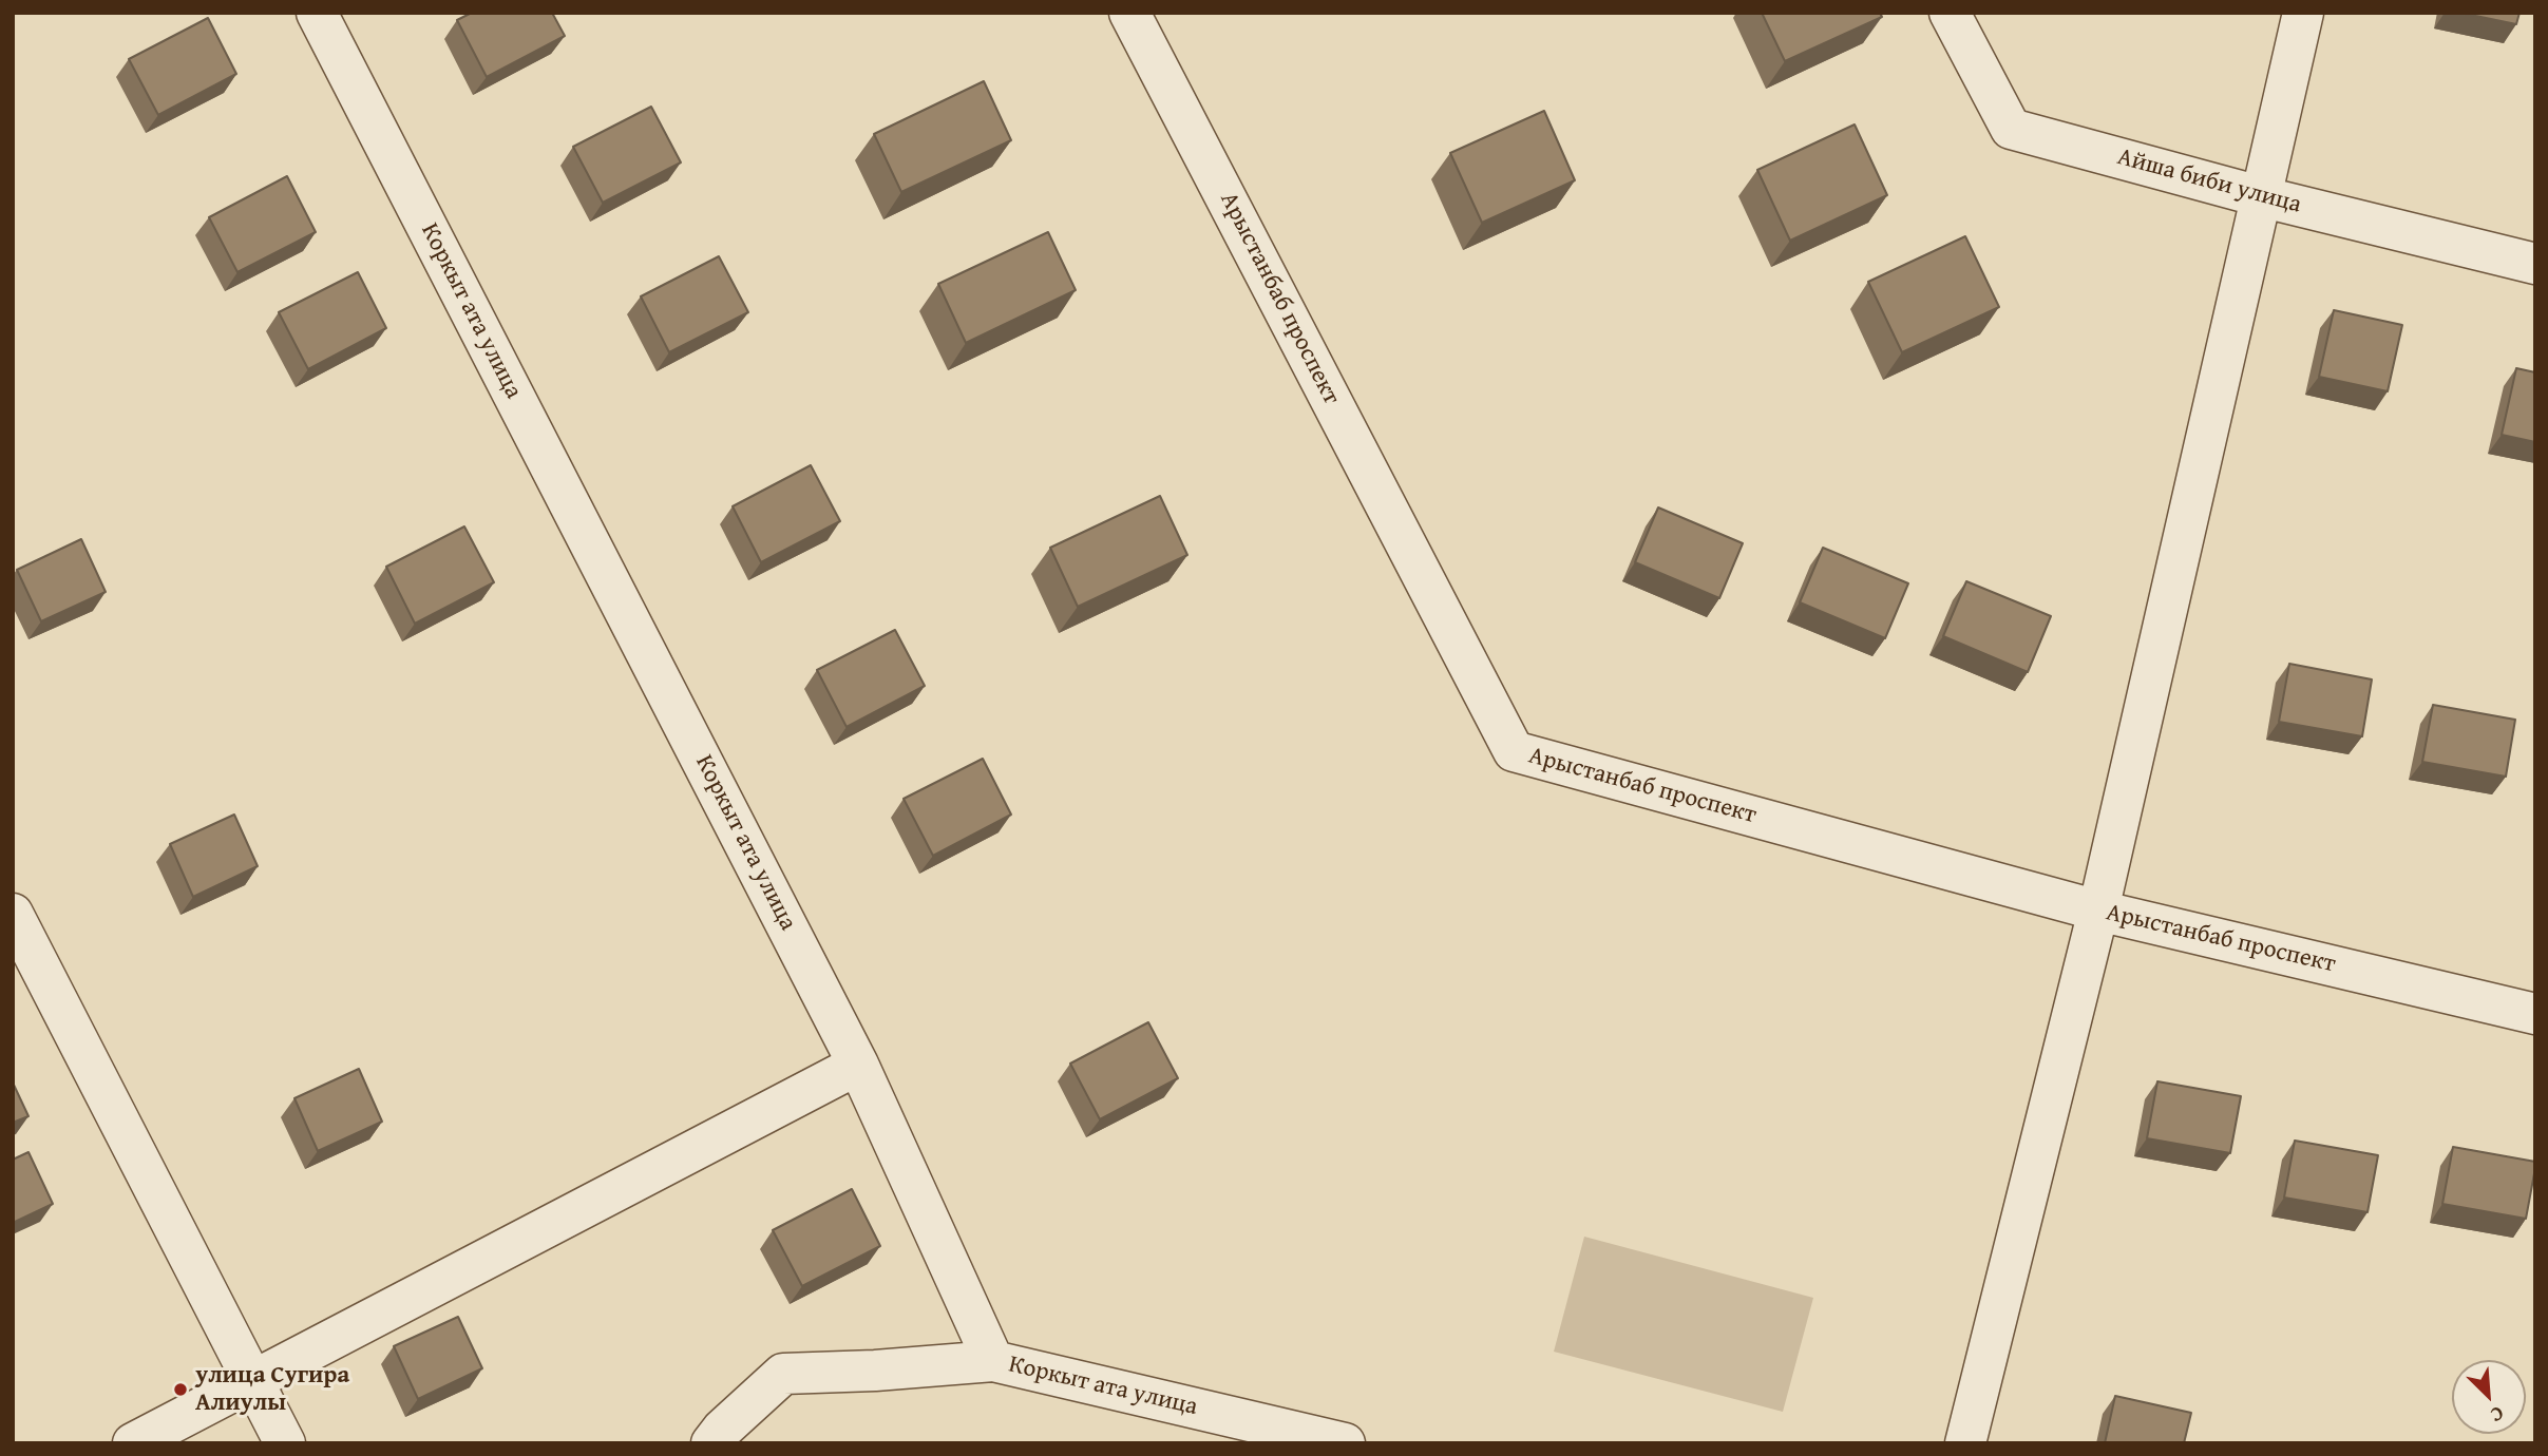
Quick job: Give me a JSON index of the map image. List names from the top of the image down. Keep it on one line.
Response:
{"streets":{"street":["Айша биби улица","Арыстанбаб проспект","Коркыт ата улица"]},"places":["улица Сугира Алиулы"],"north":"bottom right"}
